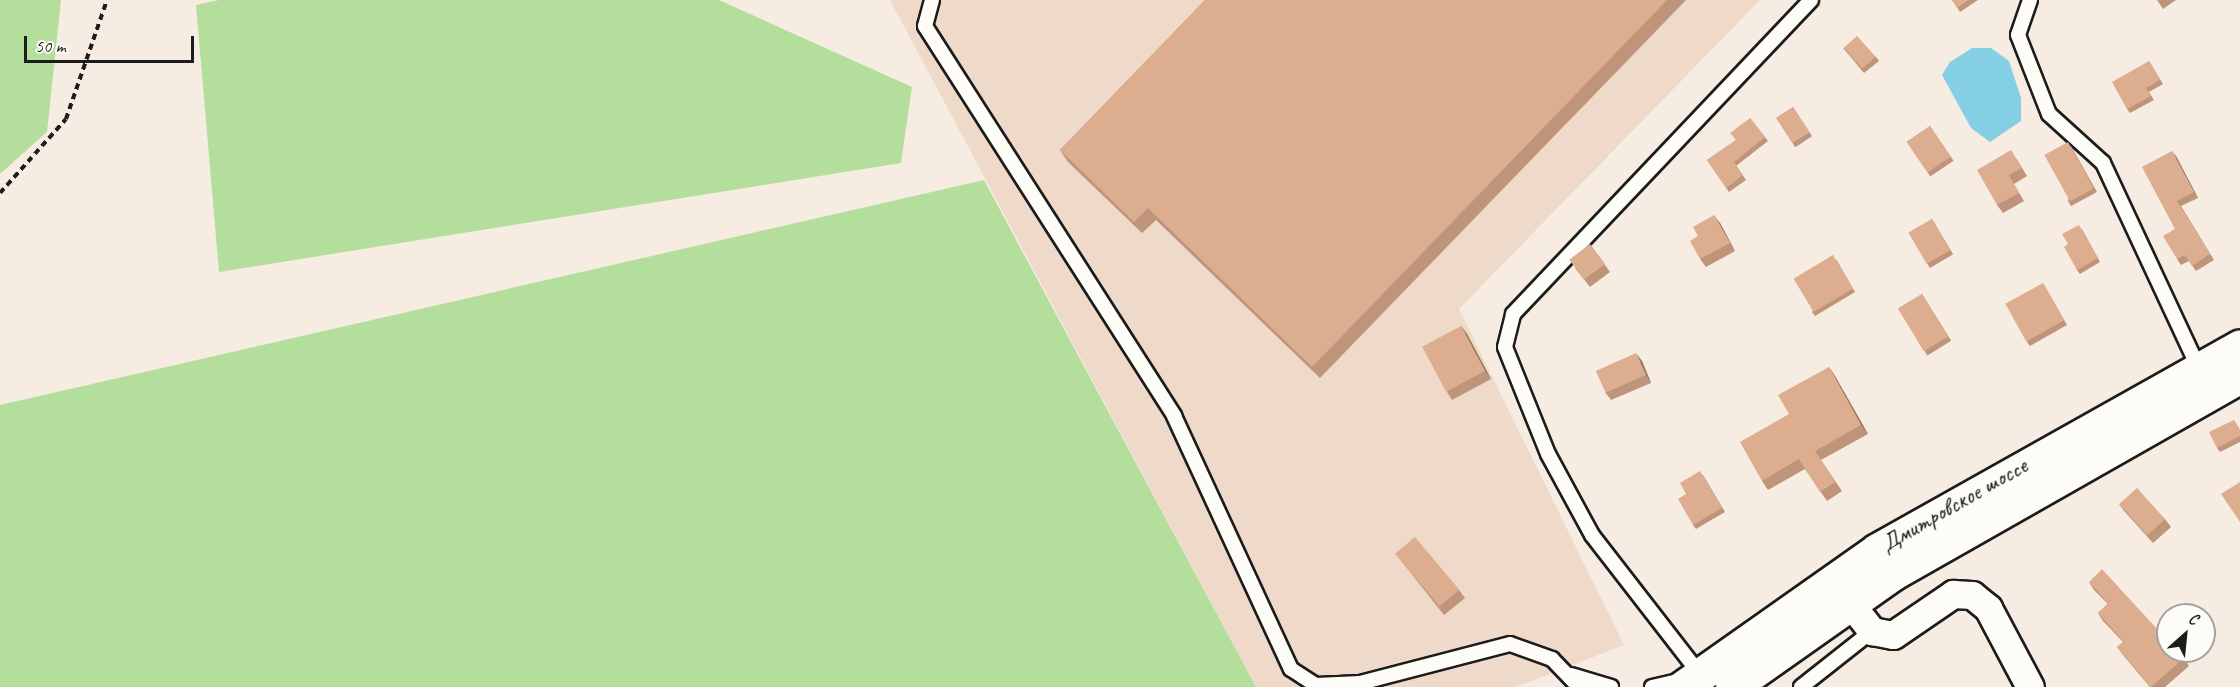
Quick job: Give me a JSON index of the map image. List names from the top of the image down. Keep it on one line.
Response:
{"streets":{"highway":["Дмитровское шоссе"]},"scale_bar":"50 m","north":"top right"}
